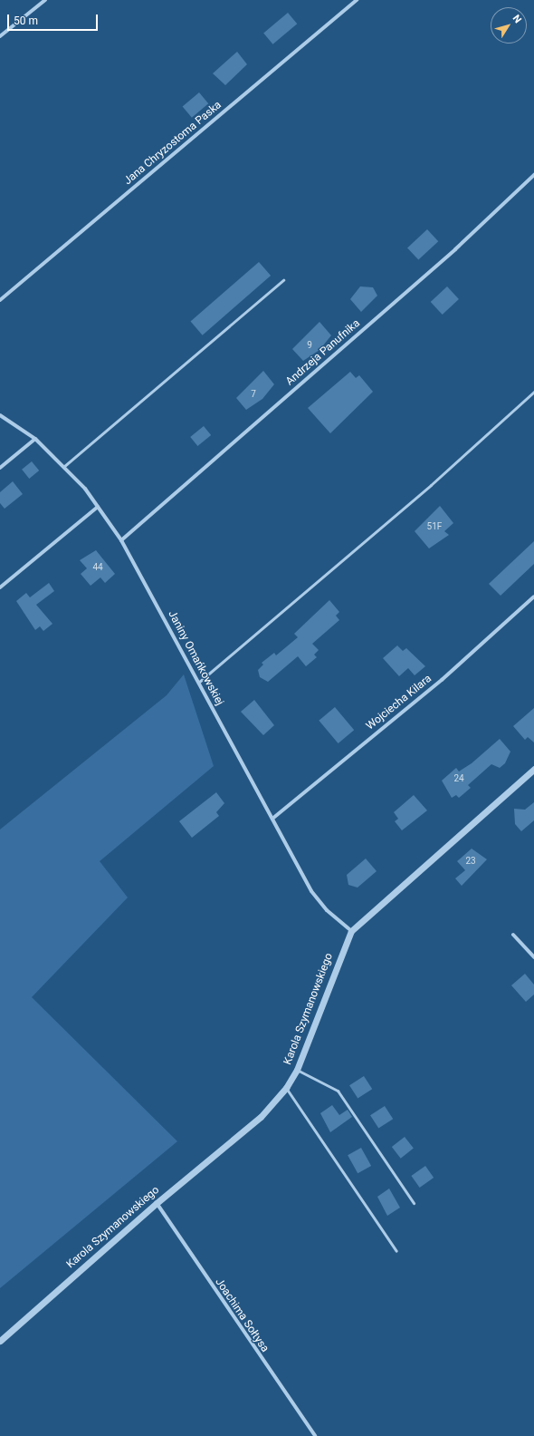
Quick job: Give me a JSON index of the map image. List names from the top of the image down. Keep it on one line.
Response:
{"streets":{"street":["Jana Chryzostoma Paska","Andrzeja Panufnika","Janiny Omańkowskiej","Wojciecha Kilara","Karola Szymanowskiego","Joachima Sołtysa"]},"crossings":[["Andrzeja Panufnika","Janiny Omańkowskiej"],["Janiny Omańkowskiej","Wojciecha Kilara"],["Janiny Omańkowskiej","Karola Szymanowskiego"],["Karola Szymanowskiego","Joachima Sołtysa"]],"house_numbers":["9","7","51F","44","24","23"],"scale_bar":"50 m","north":"top right"}
